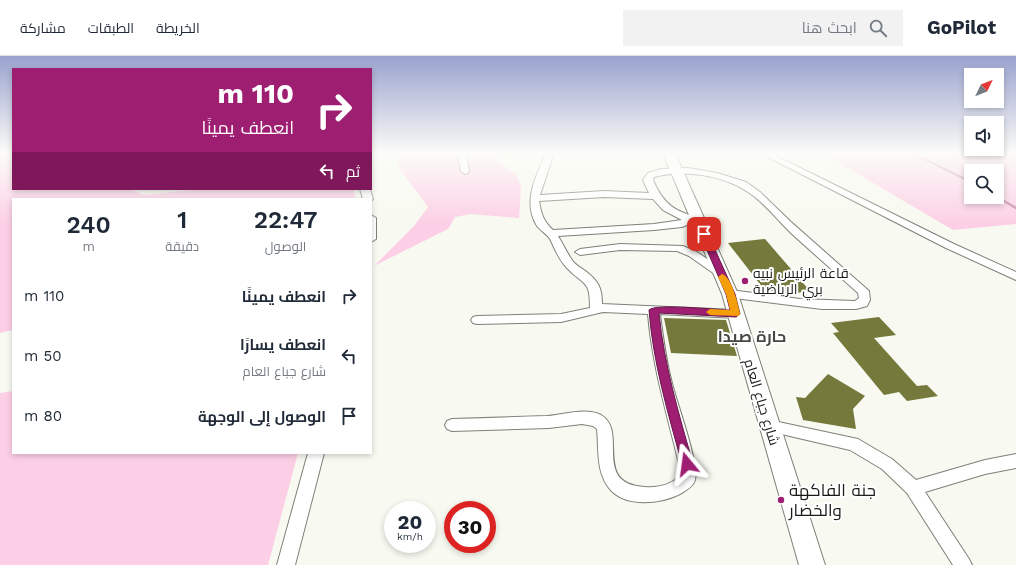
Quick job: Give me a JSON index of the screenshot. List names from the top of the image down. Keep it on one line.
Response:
{"streets":{"main road":["شارع جباع العام"]},"districts":["حارة صيدا"],"places":["قاعة الرئيس نبيه بري الرياضية","جنة الفاكهة والخضار"],"north":"top right","page":{"header":"GoPilot","search":"ابحث هنا","nav":["الخريطة","الطبقات","مشاركة"],"turn":["110 m","انعطف يمينًا"],"then":"ثم","eta":["22:47","الوصول","1","دقيقة","240","m"],"list":[{"name":"انعطف يمينًا","value":"110 m"},{"name":"انعطف يسارًا","note":"شارع جباع العام","value":"50 m"},{"name":"الوصول إلى الوجهة","value":"80 m"}],"speed":"20 km/h","limit":"30"}}
